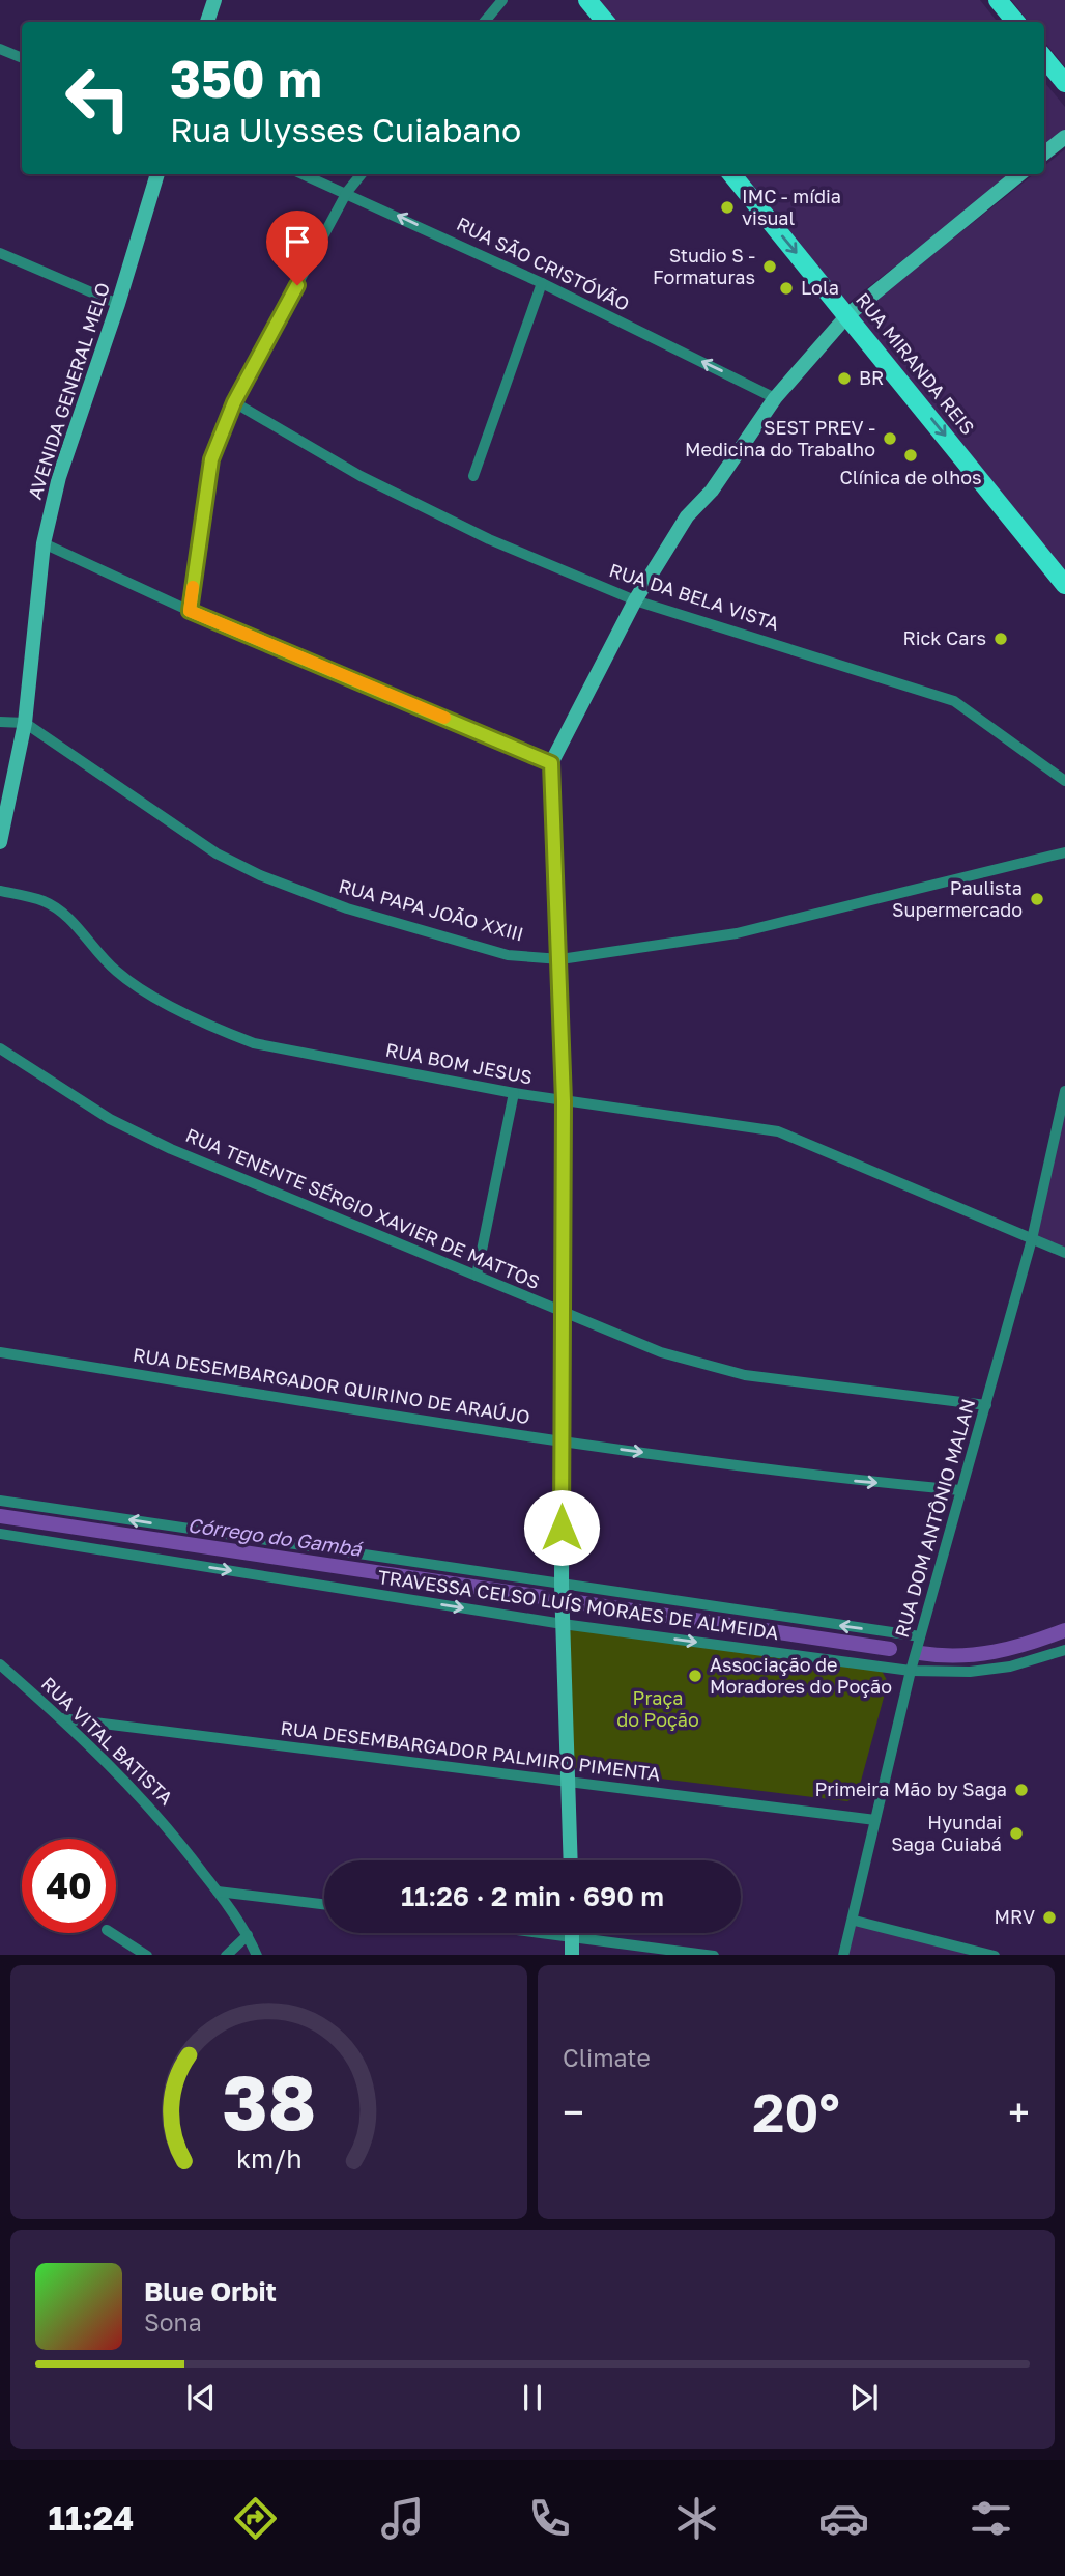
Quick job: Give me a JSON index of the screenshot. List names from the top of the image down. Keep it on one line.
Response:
{"streets":{"main road":["RUA MIRANDA REIS"],"street":["RUA SÃO CRISTÓVÃO","AVENIDA GENERAL MELO","RUA DA BELA VISTA","RUA PAPA JOÃO XXIII","RUA BOM JESUS","RUA TENENTE SÉRGIO XAVIER DE MATTOS","RUA DESEMBARGADOR QUIRINO DE ARAÚJO","RUA DOM ANTÔNIO MALAN","TRAVESSA CELSO LUÍS MORAES DE ALMEIDA","RUA VITAL BATISTA","RUA DESEMBARGADOR PALMIRO PIMENTA"]},"crossings":[["AVENIDA GENERAL MELO","RUA PAPA JOÃO XXIII"],["RUA BOM JESUS","RUA DOM ANTÔNIO MALAN"],["RUA TENENTE SÉRGIO XAVIER DE MATTOS","RUA DOM ANTÔNIO MALAN"],["RUA DESEMBARGADOR QUIRINO DE ARAÚJO","RUA DOM ANTÔNIO MALAN"],["RUA DOM ANTÔNIO MALAN","TRAVESSA CELSO LUÍS MORAES DE ALMEIDA"],["RUA DOM ANTÔNIO MALAN","RUA DESEMBARGADOR PALMIRO PIMENTA"],["RUA VITAL BATISTA","RUA DESEMBARGADOR PALMIRO PIMENTA"]],"one_way":["RUA SÃO CRISTÓVÃO","RUA MIRANDA REIS","RUA DESEMBARGADOR QUIRINO DE ARAÚJO"],"water":["Córrego do Gambá"],"parks":["Praça do Poção"],"places":["IMC - mídia visual","Studio S - Formaturas","Lola","BR","SEST PREV - Medicina do Trabalho","Clínica de olhos","Rick Cars","Paulista Supermercado","Associação de Moradores do Poção","Primeira Mão by Saga","Hyundai Saga Cuiabá","MRV"],"page":{"turn":["350 m","Rua Ulysses Cuiabano"],"limit":"40","trip":"11:26 · 2 min · 690 m","tile":"Climate","heat":["−","20°","+"],"song":["Blue Orbit","Sona"],"tabs":"11:24","gauge":["38","km/h"]}}
